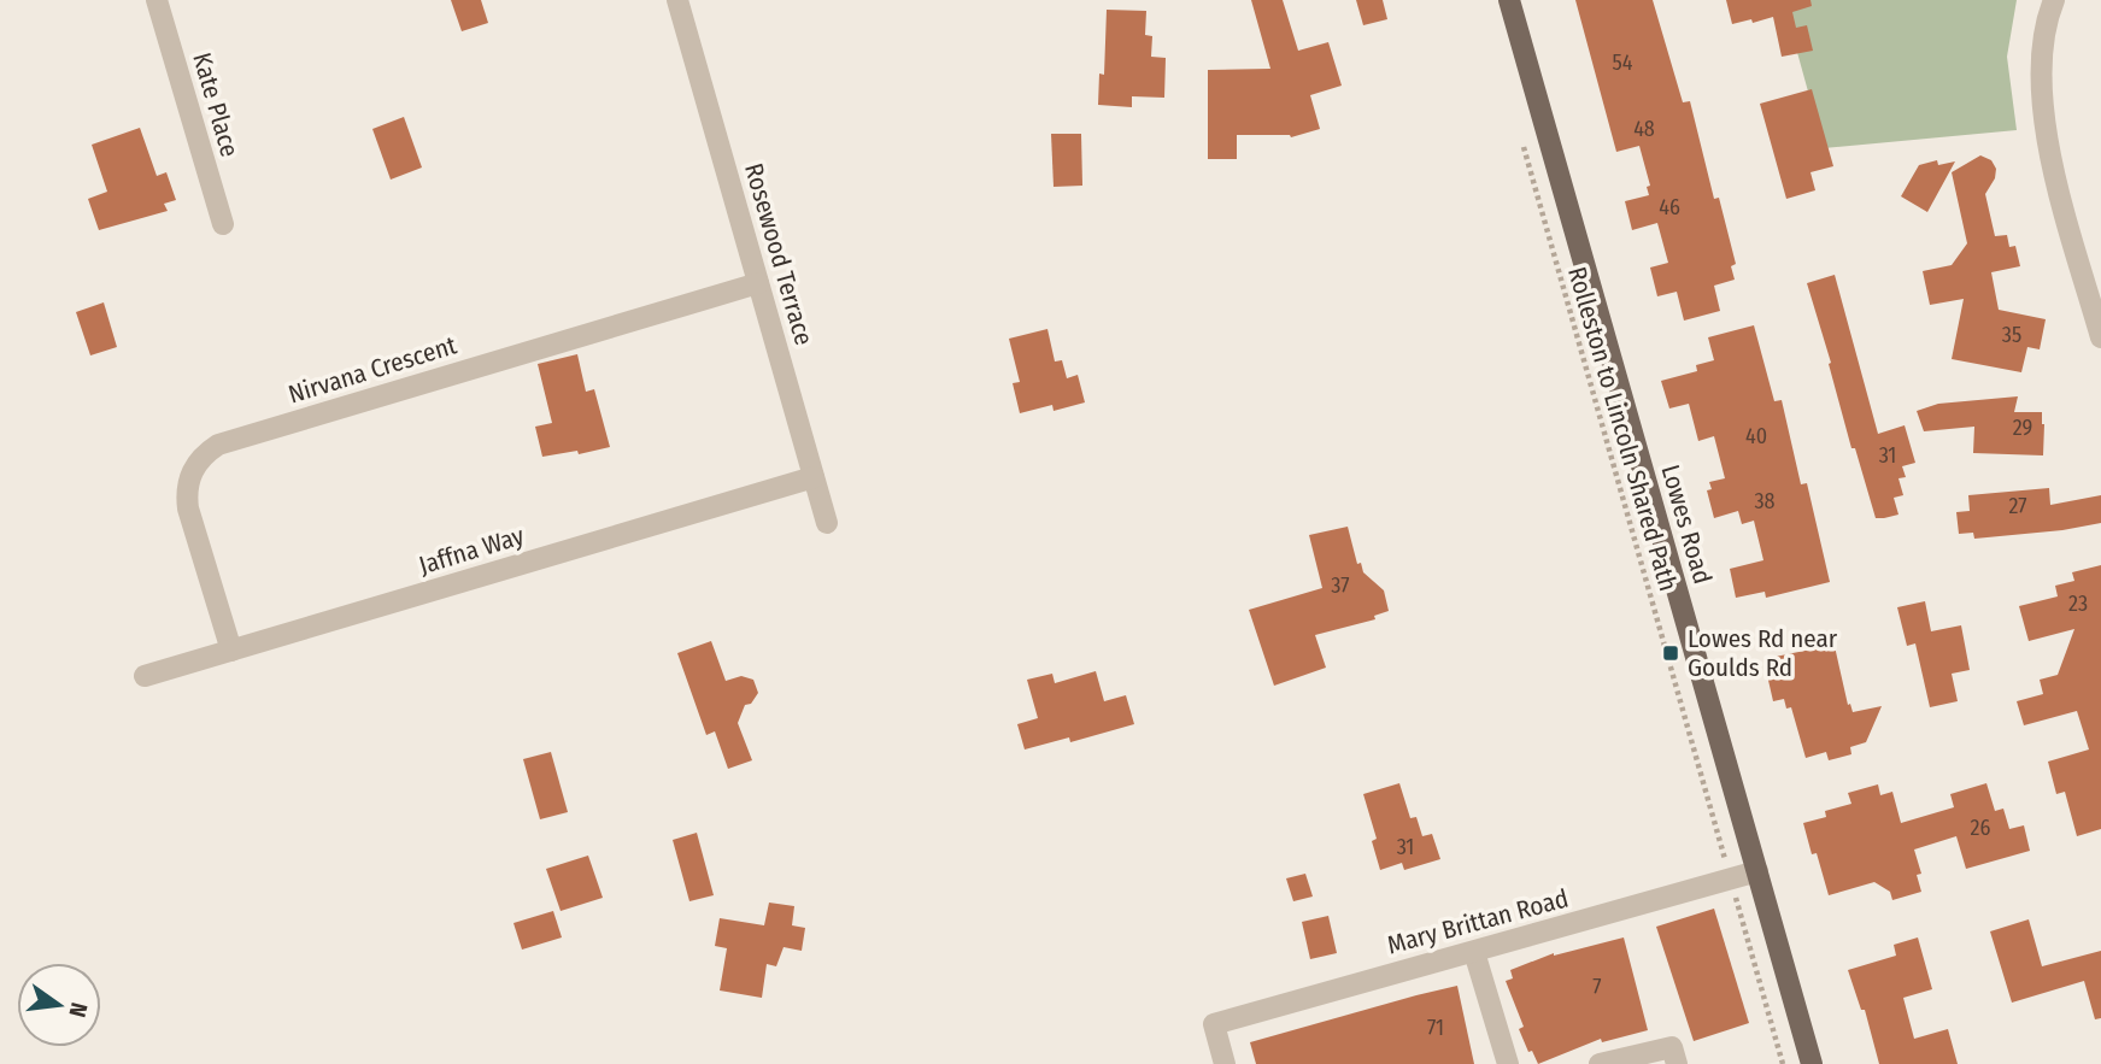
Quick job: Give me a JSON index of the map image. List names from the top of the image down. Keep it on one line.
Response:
{"streets":{"main road":["Lowes Road"],"street":["Kate Place","Rosewood Terrace","Nirvana Crescent","Jaffna Way","Mary Brittan Road"],"path":["Rolleston to Lincoln Shared Path"]},"crossings":[["Rosewood Terrace","Nirvana Crescent"],["Rosewood Terrace","Jaffna Way"],["Nirvana Crescent","Jaffna Way"],["Rolleston to Lincoln Shared Path","Mary Brittan Road"],["Lowes Road","Mary Brittan Road"]],"places":{"transit":["Lowes Rd near Goulds Rd"]},"house_numbers":["54","48","46","35","29","40","31","38","27","37","23","26","31","7","71"],"north":"right"}
